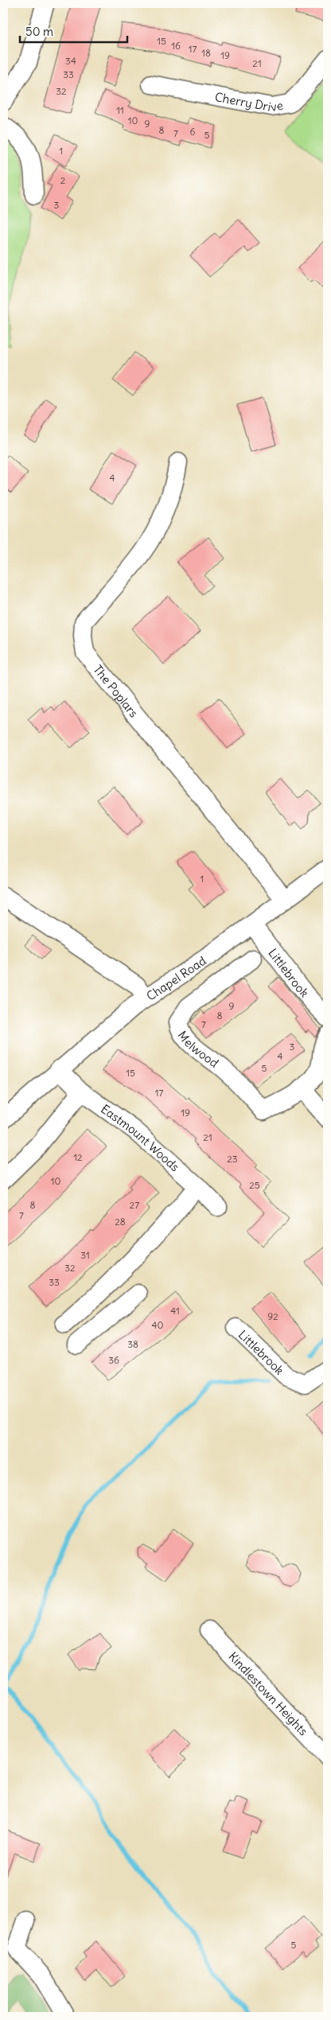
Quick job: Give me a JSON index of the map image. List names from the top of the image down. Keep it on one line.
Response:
{"streets":{"street":["Cherry Drive","The Poplars","Littlebrook","Chapel Road","Melwood","Eastmount Woods","Kindlestown Heights"]},"crossings":[["The Poplars","Chapel Road"],["Littlebrook","Chapel Road"]],"house_numbers":["15","16","17","18","19","34","21","33","32","11","10","9","8","6","7","5","1","2","3","4","1","9","8","7","3","4","5","15","17","19","21","12","23","10","25","8","27","7","28","31","32","33","41","92","40","38","36","5"],"scale_bar":"50 m"}
